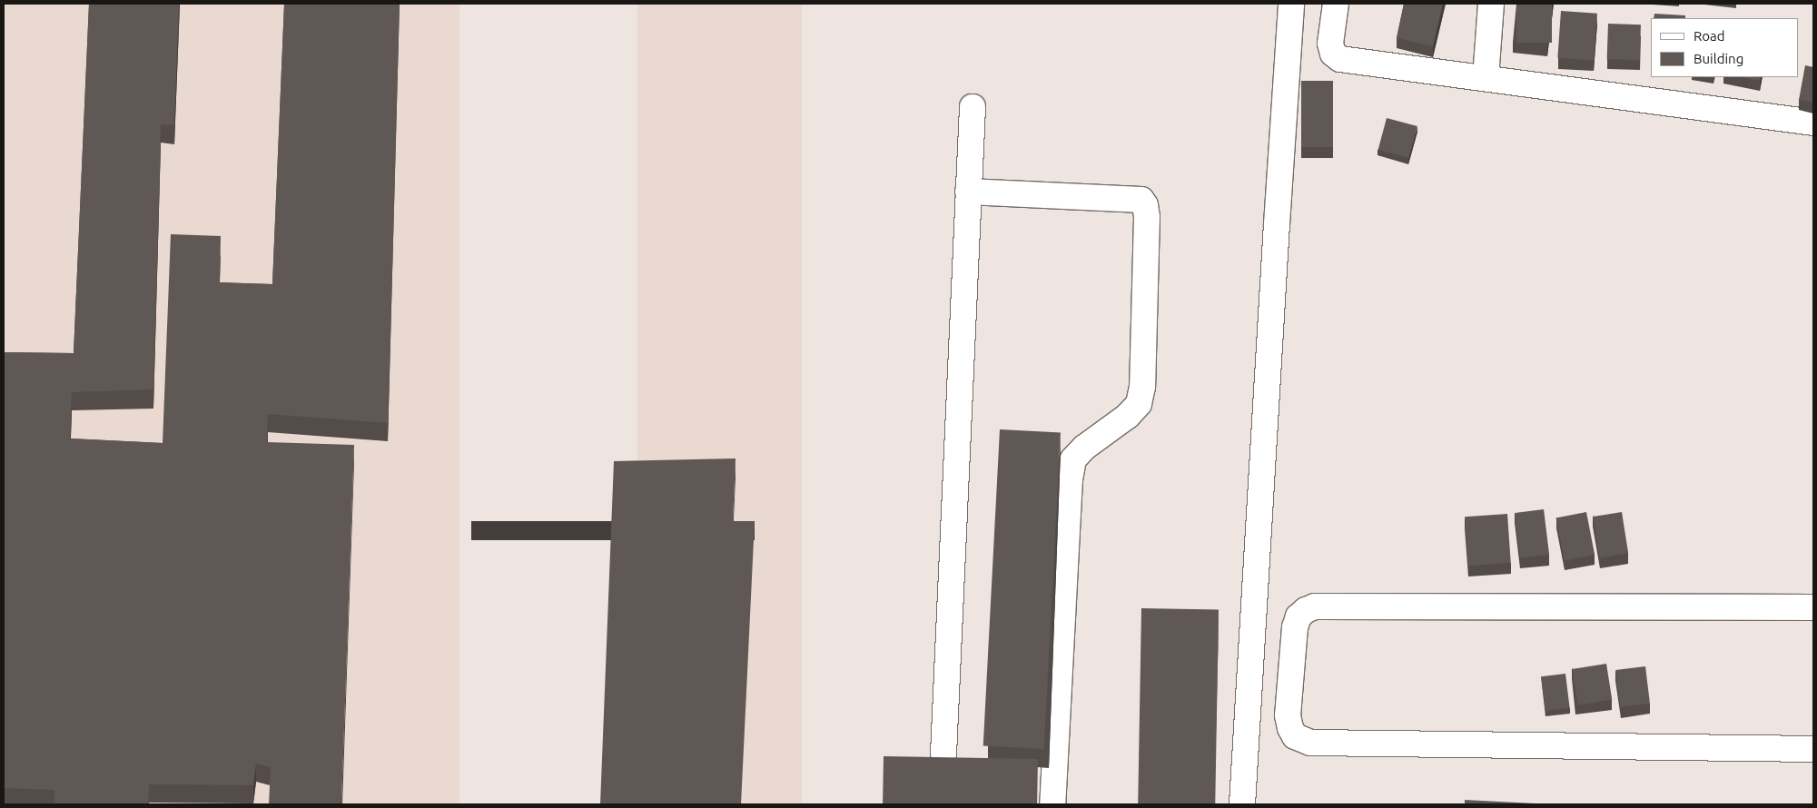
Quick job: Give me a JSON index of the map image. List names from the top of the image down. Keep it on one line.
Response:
{"legend":["Road","Building"]}
